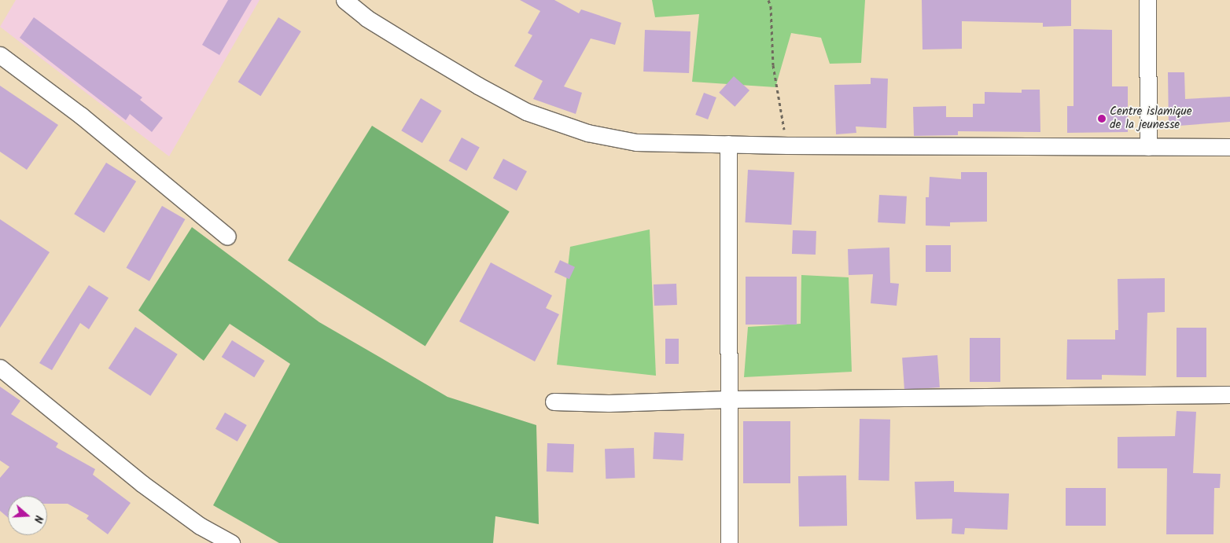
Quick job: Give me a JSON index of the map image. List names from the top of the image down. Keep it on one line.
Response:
{"places":["Centre islamique de la jeunesse"],"north":"right"}
